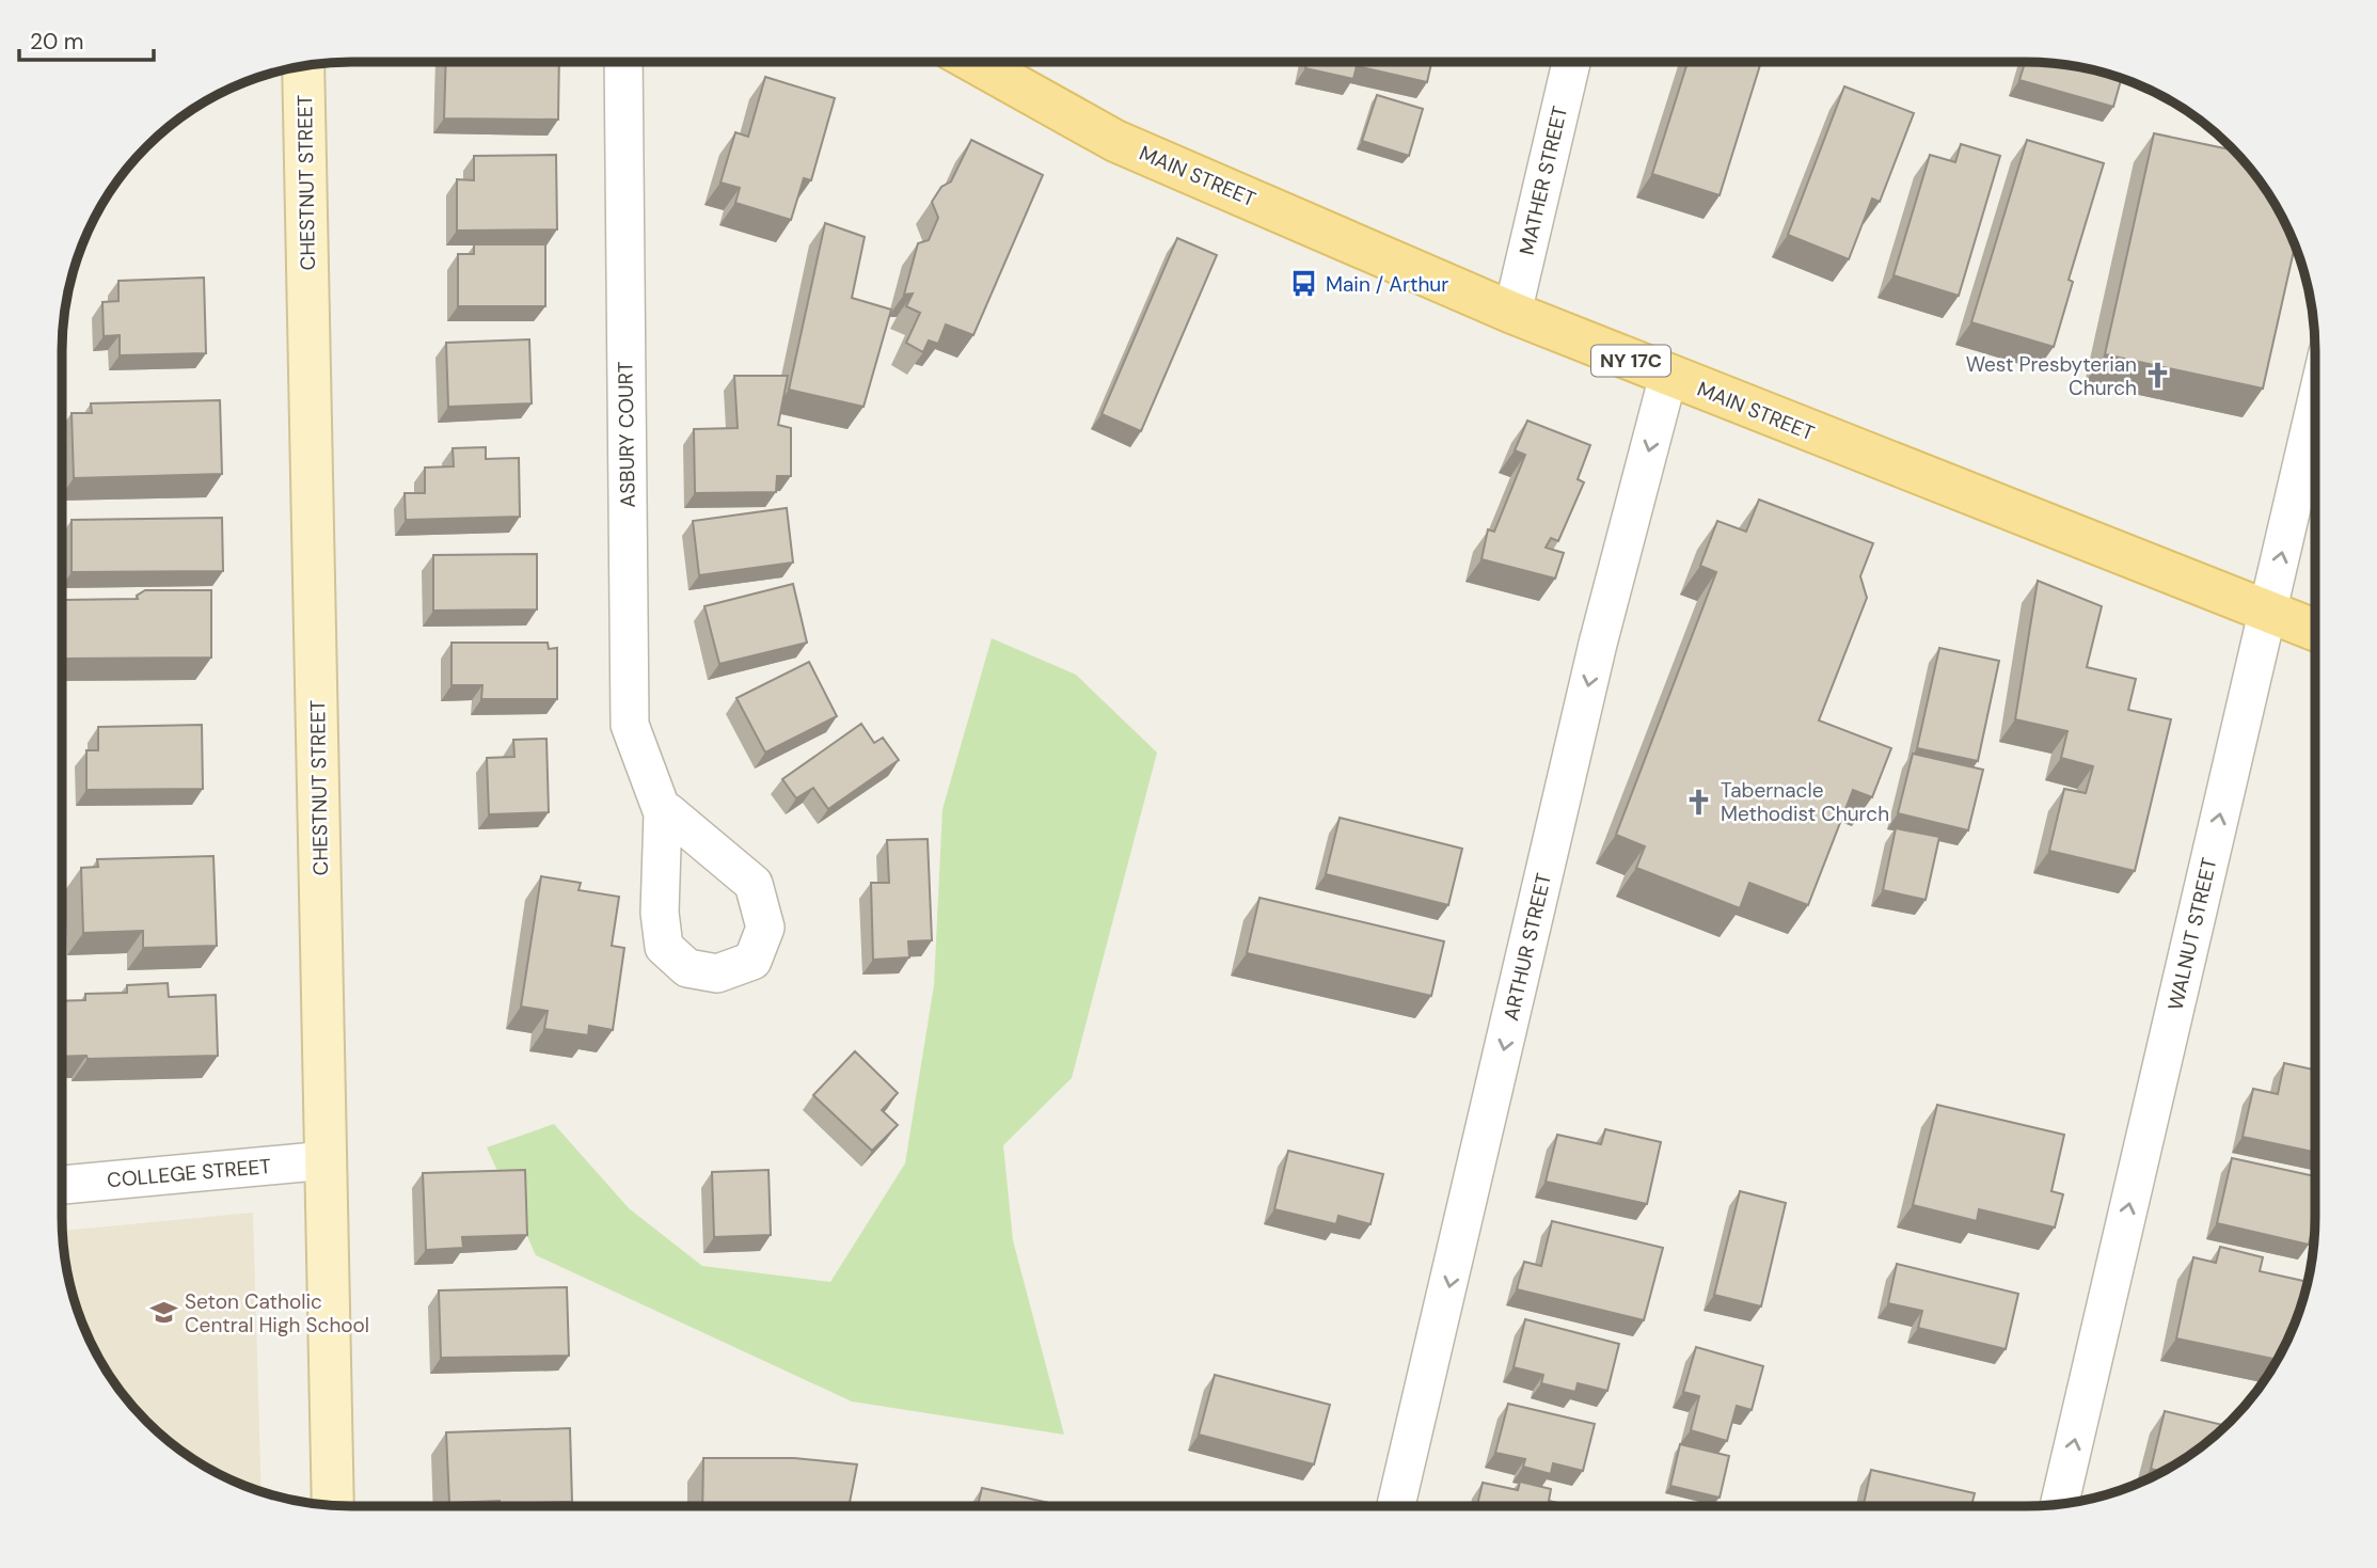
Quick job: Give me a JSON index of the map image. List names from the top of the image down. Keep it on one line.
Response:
{"streets":{"main road":["MAIN STREET","NY 17C"],"street":["MATHER STREET","CHESTNUT STREET","ASBURY COURT","WALNUT STREET","ARTHUR STREET","COLLEGE STREET"]},"crossings":[["MAIN STREET","MATHER STREET"],["MAIN STREET","WALNUT STREET"],["MAIN STREET","ARTHUR STREET"],["CHESTNUT STREET","COLLEGE STREET"]],"one_way":["WALNUT STREET","ARTHUR STREET"],"places":{"bus stop":["Main / Arthur"],"church":["West Presbyterian Church","Tabernacle Methodist Church"],"school or university":["Seton Catholic Central High School"]},"scale_bar":"20 m"}
